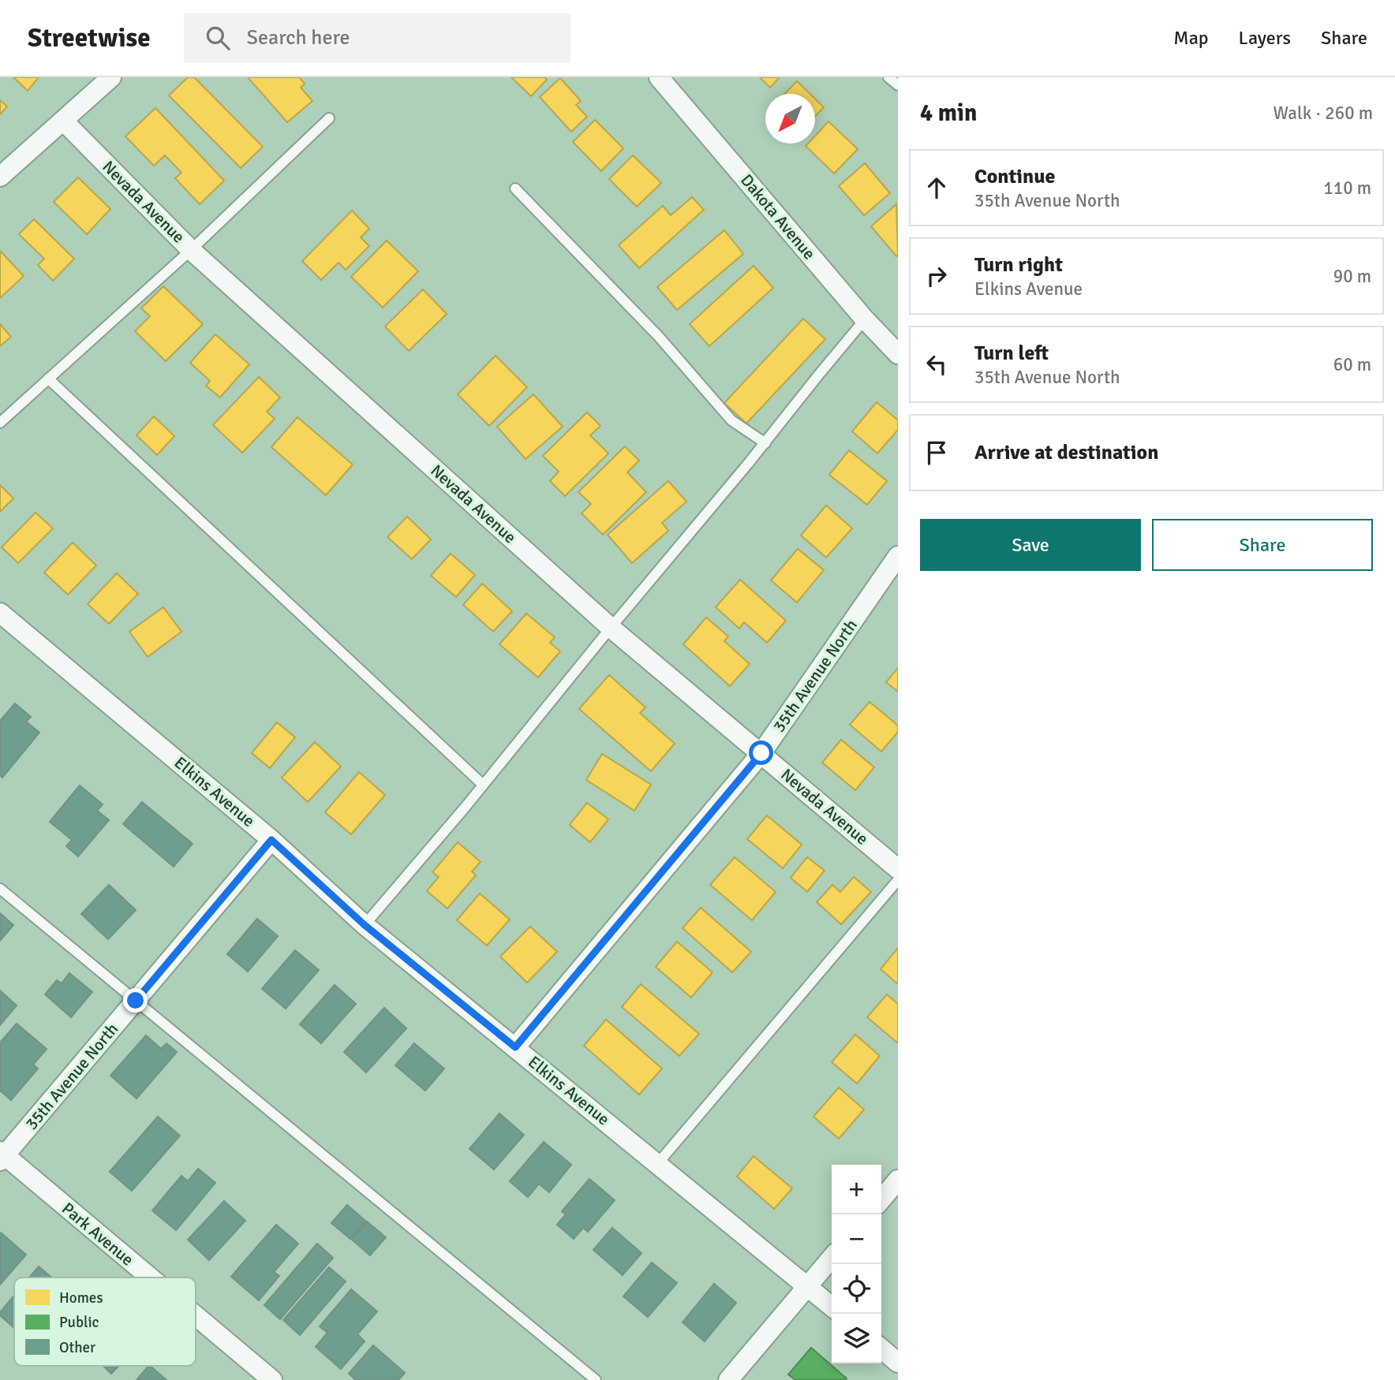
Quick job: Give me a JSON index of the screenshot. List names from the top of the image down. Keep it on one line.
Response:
{"streets":{"street":["Nevada Avenue","Dakota Avenue","35th Avenue North","Elkins Avenue","Park Avenue"]},"crossings":[["Nevada Avenue","35th Avenue North"],["35th Avenue North","Elkins Avenue"],["35th Avenue North","Park Avenue"]],"legend":["Homes","Public","Other"],"north":"bottom left","page":{"header":"Streetwise","search":"Search here","nav":["Map","Layers","Share"],"heading":["4 min","Walk · 260 m"],"list":[["Continue","35th Avenue North","110 m"],["Turn right","Elkins Avenue","90 m"],["Turn left","35th Avenue North","60 m"],"Arrive at destination"],"buttons":["Save","Share"],"map_buttons":["+","−"]}}
